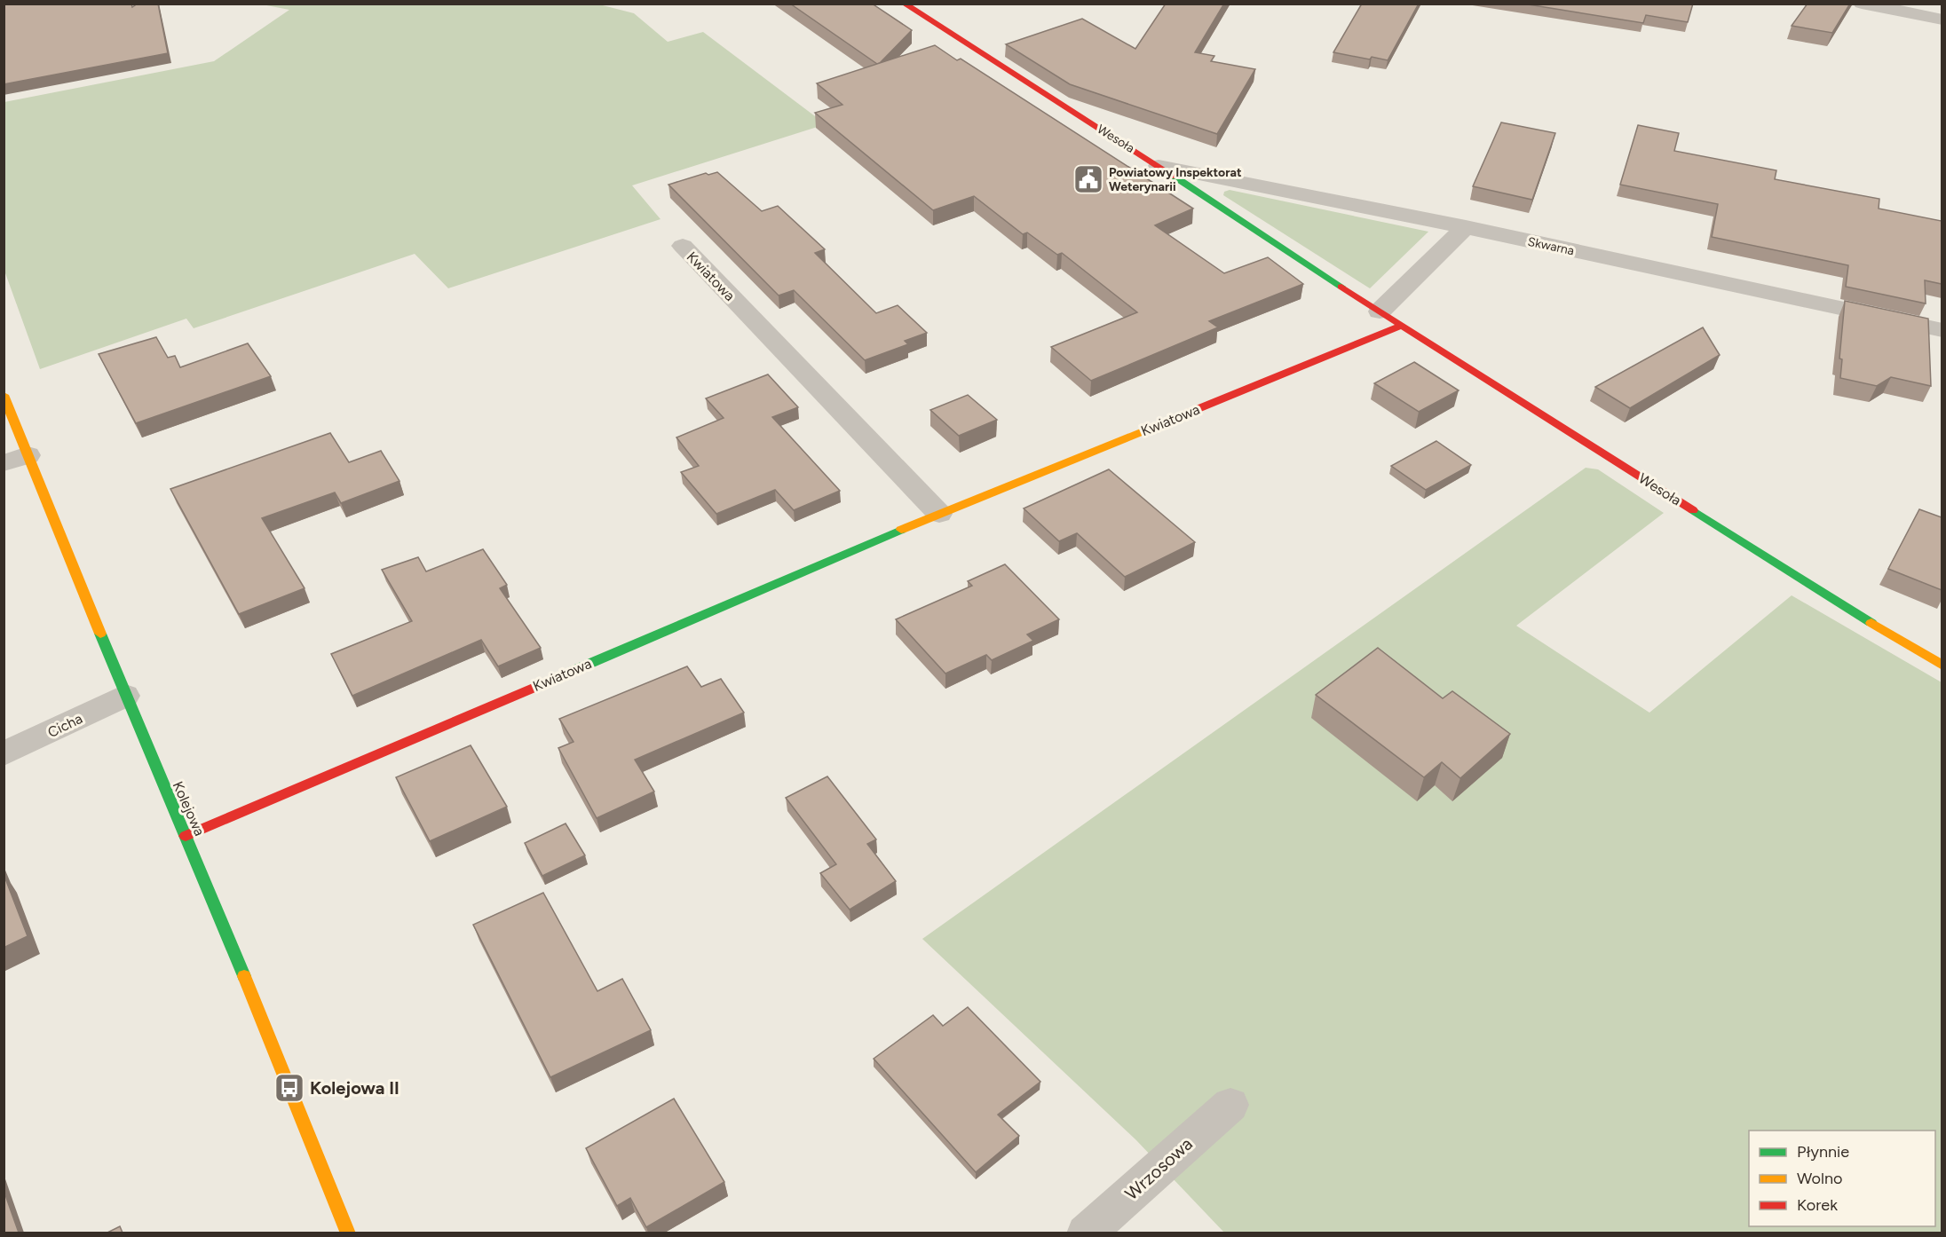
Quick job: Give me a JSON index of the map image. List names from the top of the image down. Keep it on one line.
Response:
{"streets":{"street":["Wesoła","Skwarna","Kwiatowa","Cicha","Kolejowa","Wrzosowa"]},"crossings":[["Wesoła","Skwarna"],["Wesoła","Kwiatowa"],["Kwiatowa","Kolejowa"],["Cicha","Kolejowa"]],"places":{"public building":["Powiatowy Inspektorat Weterynarii"],"bus stop":["Kolejowa II"]},"legend":["Płynnie","Wolno","Korek"]}
